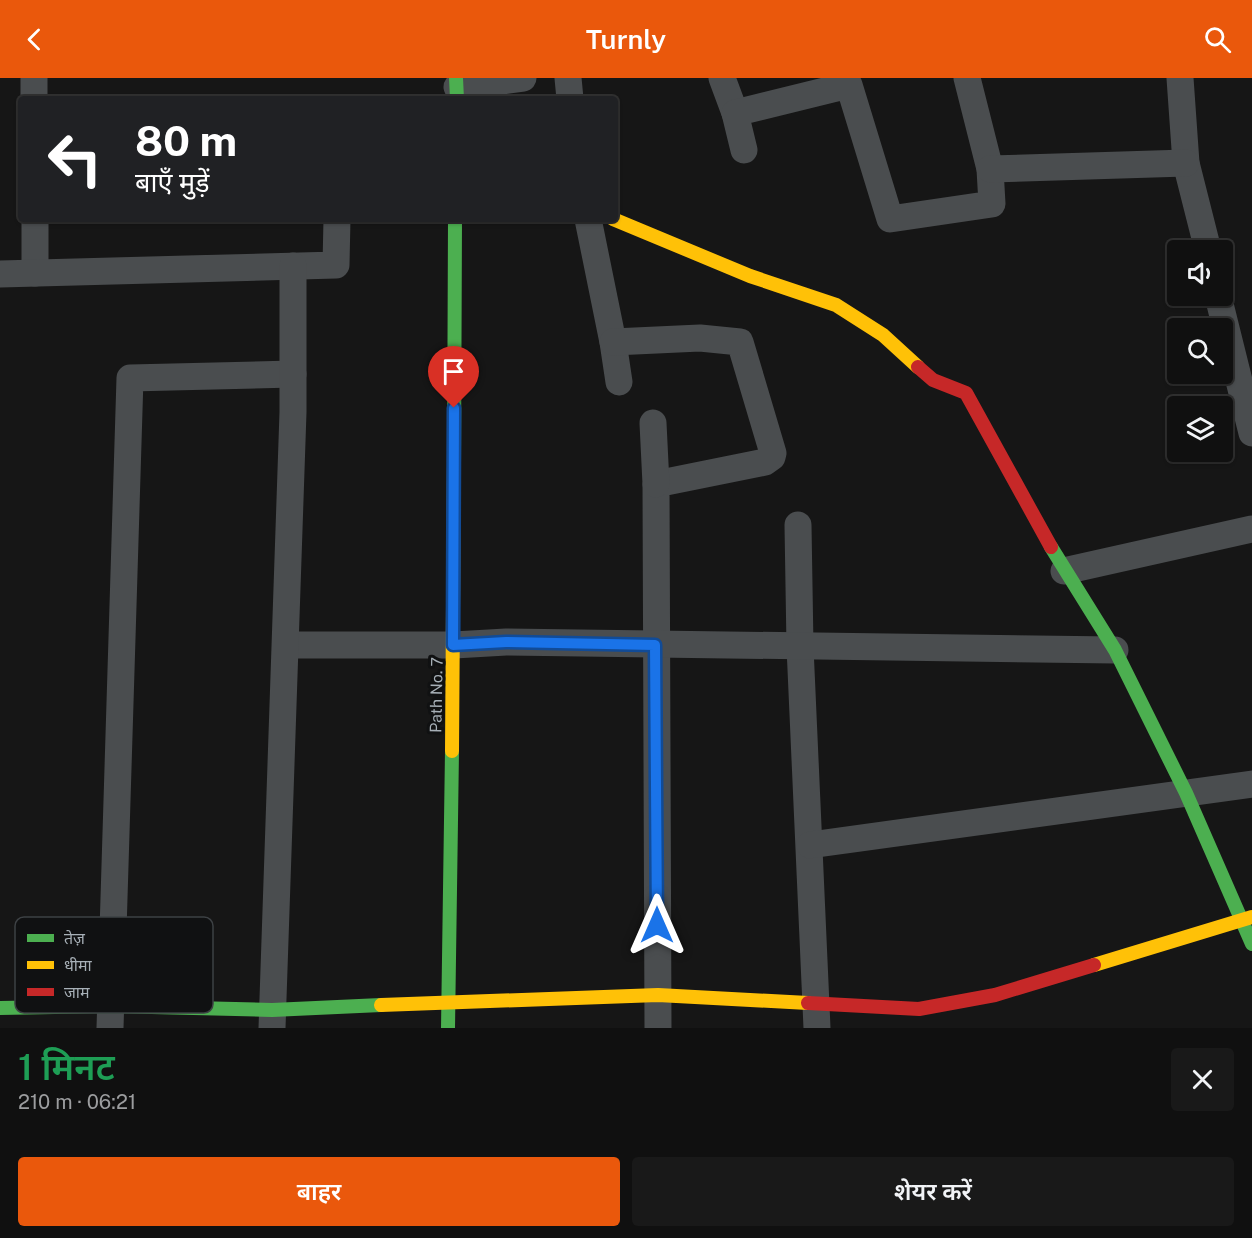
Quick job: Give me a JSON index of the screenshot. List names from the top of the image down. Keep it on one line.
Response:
{"streets":{"street":["Path No. 7"]},"legend":["तेज़","धीमा","जाम"],"page":{"header":"Turnly","turn":["80 m","बाएँ मुड़ें"],"heading":["1 मिनट","210 m · 06:21"],"buttons":["बाहर","शेयर करें"]}}
